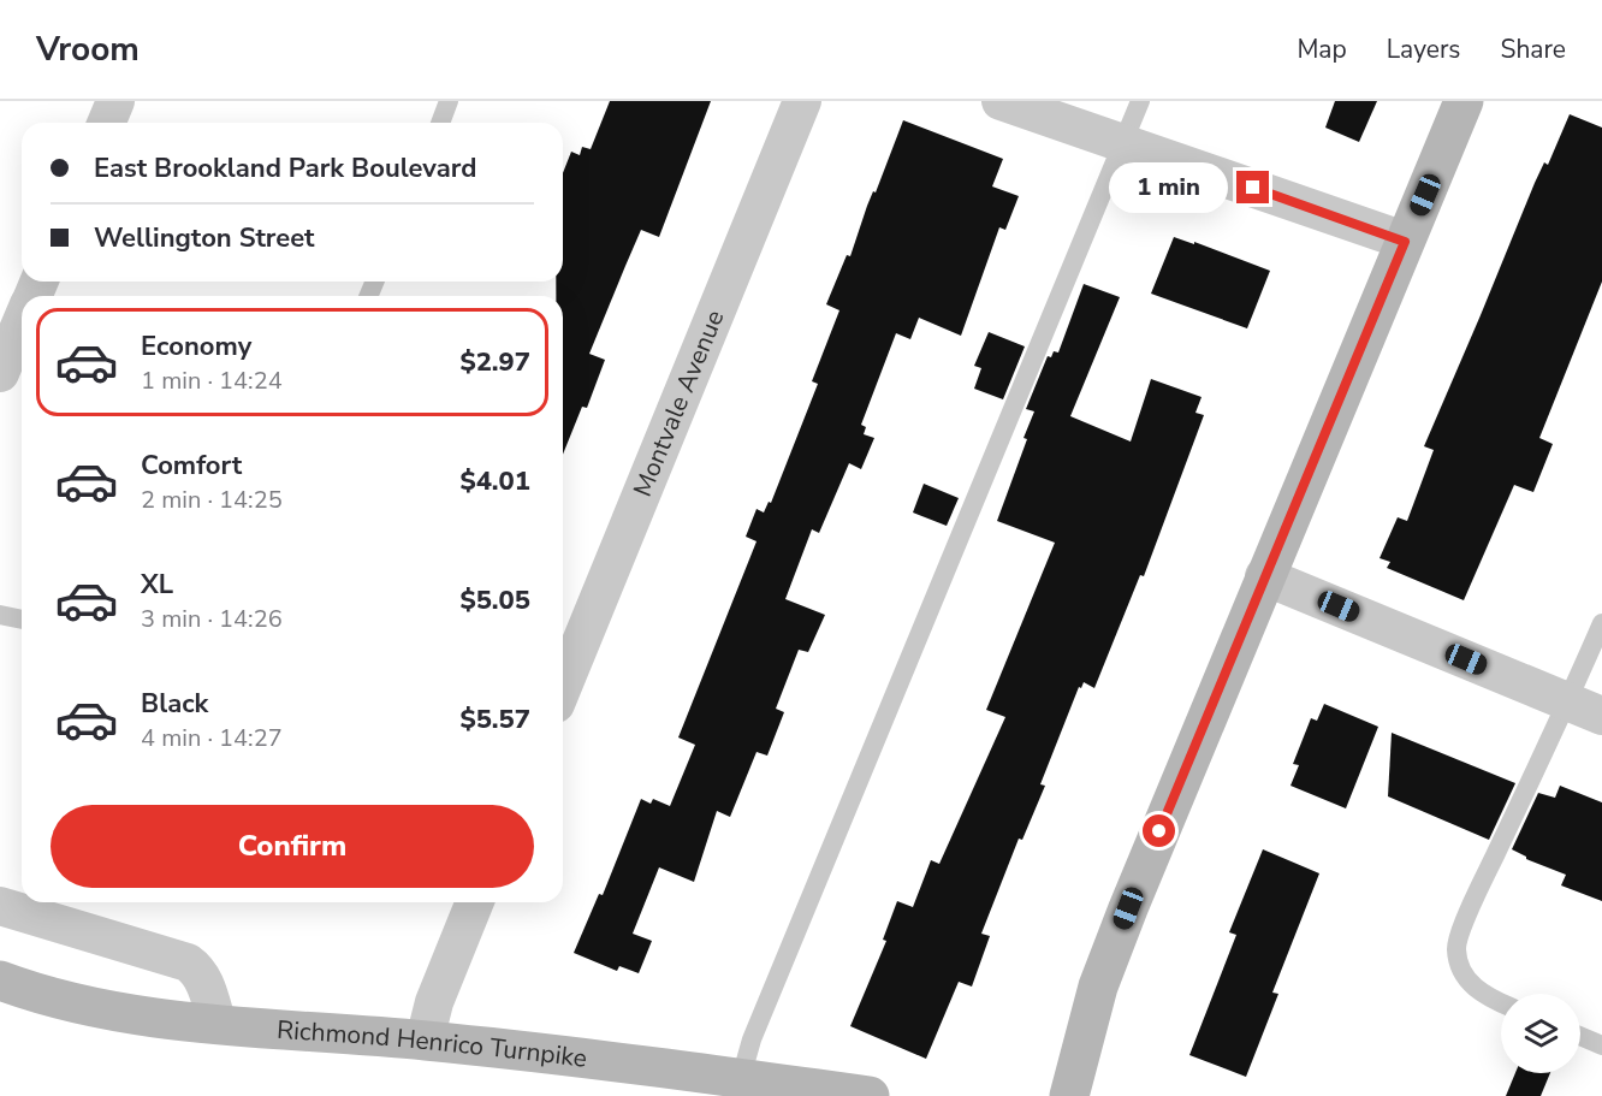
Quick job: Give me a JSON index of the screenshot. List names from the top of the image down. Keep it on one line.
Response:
{"streets":{"main road":["Richmond Henrico Turnpike"],"street":["Montvale Avenue"]},"page":{"header":"Vroom","nav":["Map","Layers","Share"],"banner":["East Brookland Park Boulevard","Wellington Street"],"bubble":"1 min","list":[{"name":"Economy","note":"1 min · 14:24","value":"$2.97"},{"name":"Comfort","note":"2 min · 14:25","value":"$4.01"},{"name":"XL","note":"3 min · 14:26","value":"$5.05"},{"name":"Black","note":"4 min · 14:27","value":"$5.57"}],"buttons":"Confirm"}}
